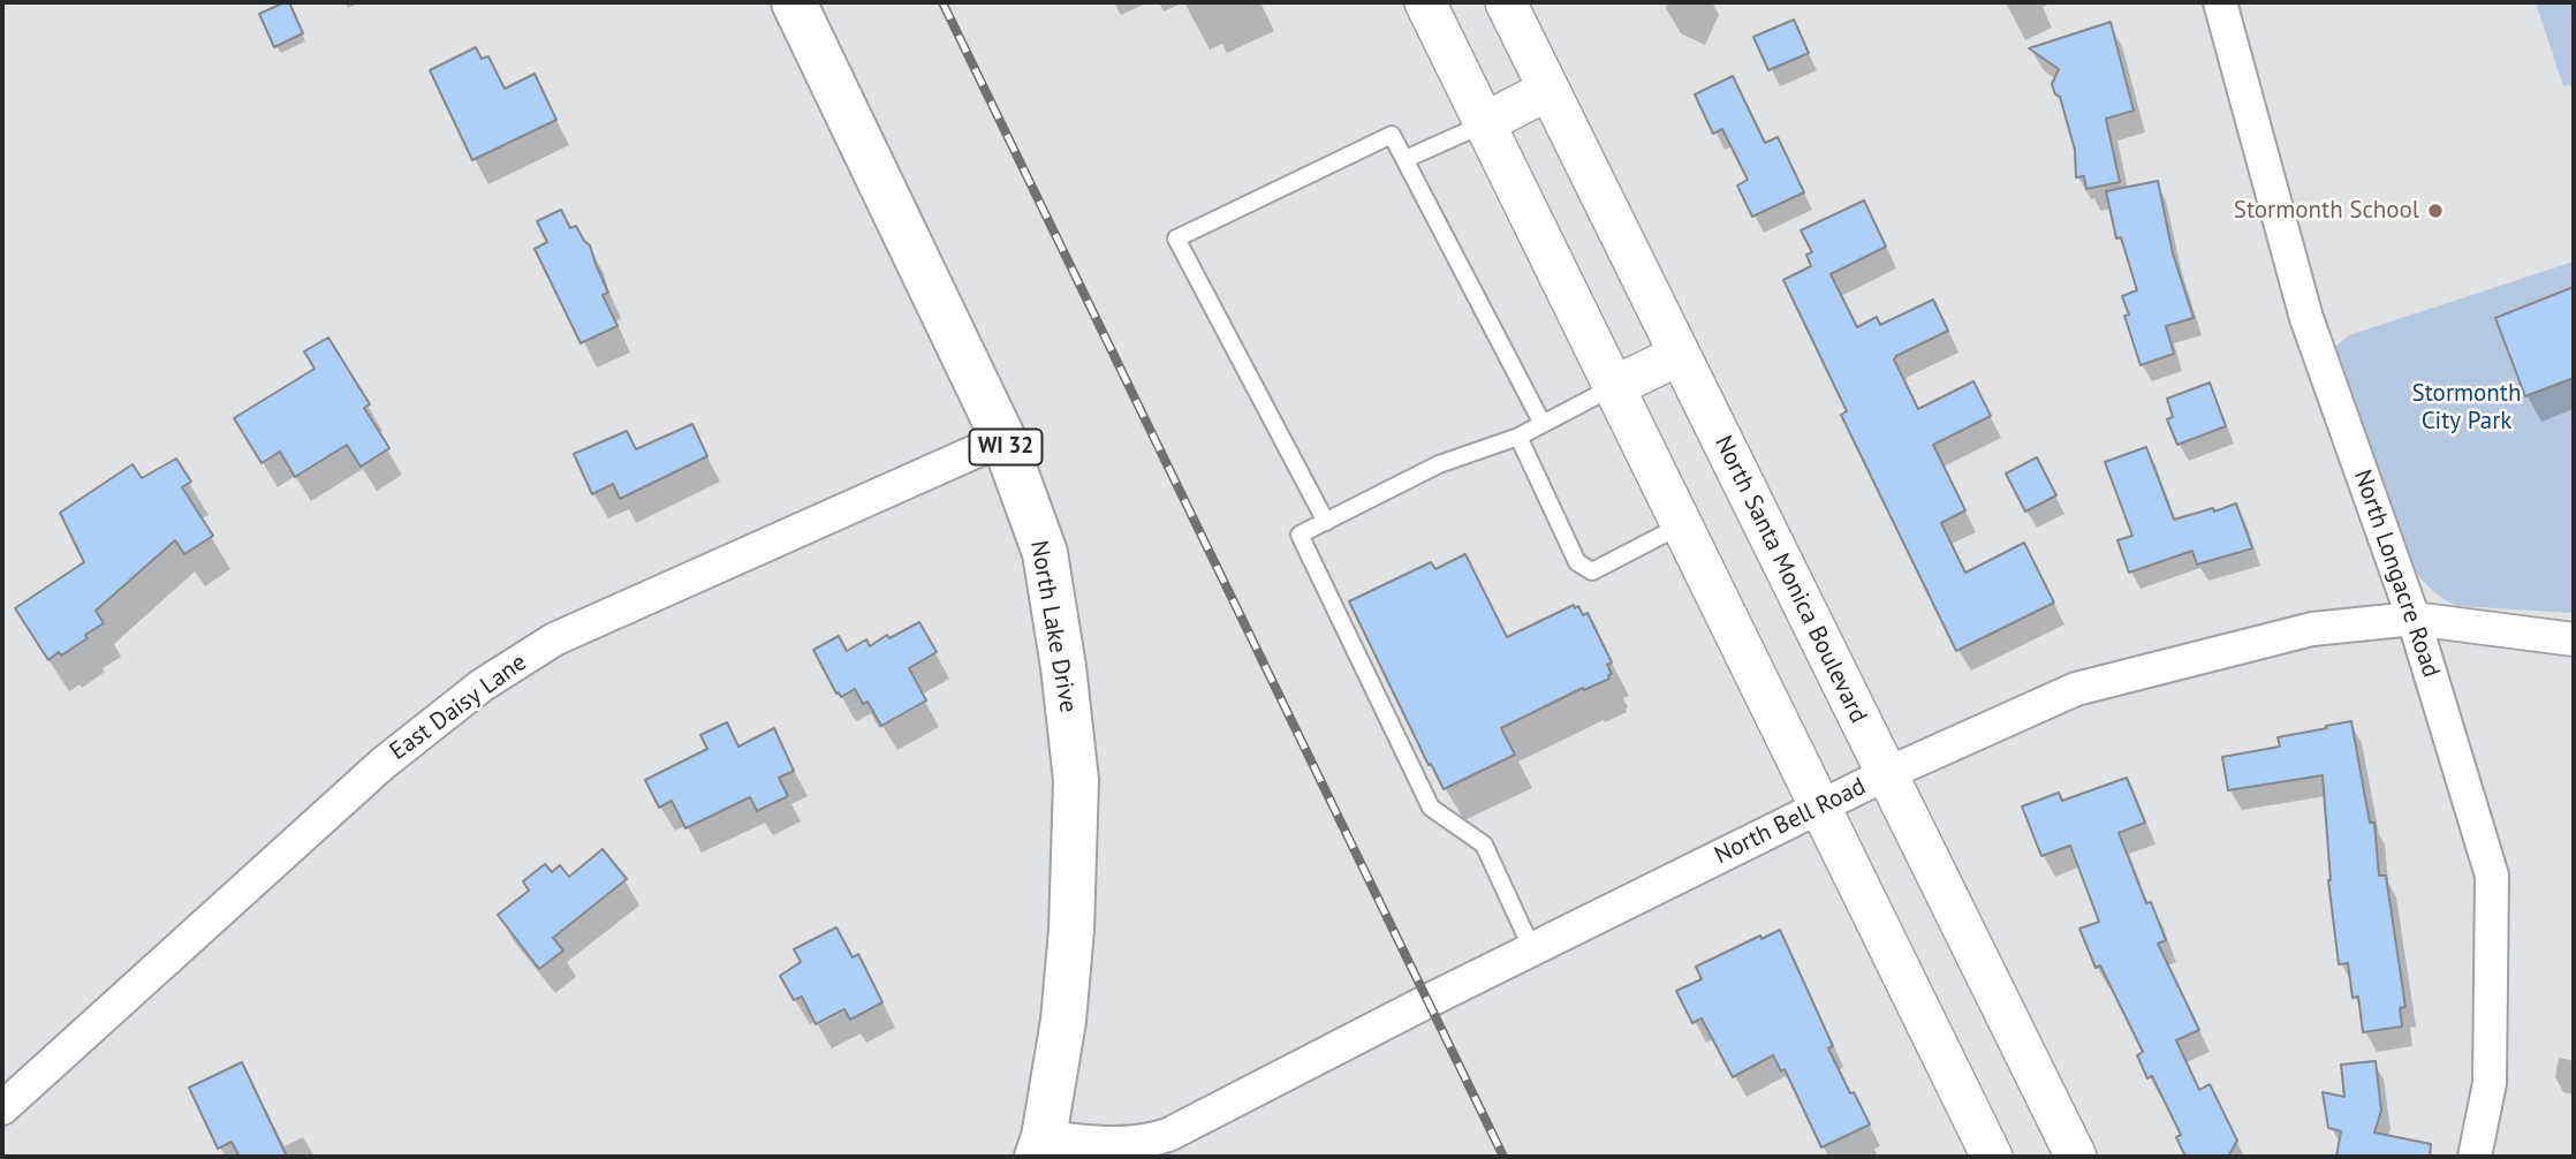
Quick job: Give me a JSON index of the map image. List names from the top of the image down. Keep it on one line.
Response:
{"streets":{"main road":["WI 32","North Lake Drive"],"street":["North Longacre Road","North Santa Monica Boulevard","East Daisy Lane","North Bell Road"]},"crossings":[["North Longacre Road","North Bell Road"],["North Santa Monica Boulevard","North Bell Road"],["North Lake Drive","East Daisy Lane"],["North Lake Drive","North Bell Road"]],"parks":["Stormonth City Park"],"places":["Stormonth School"]}
